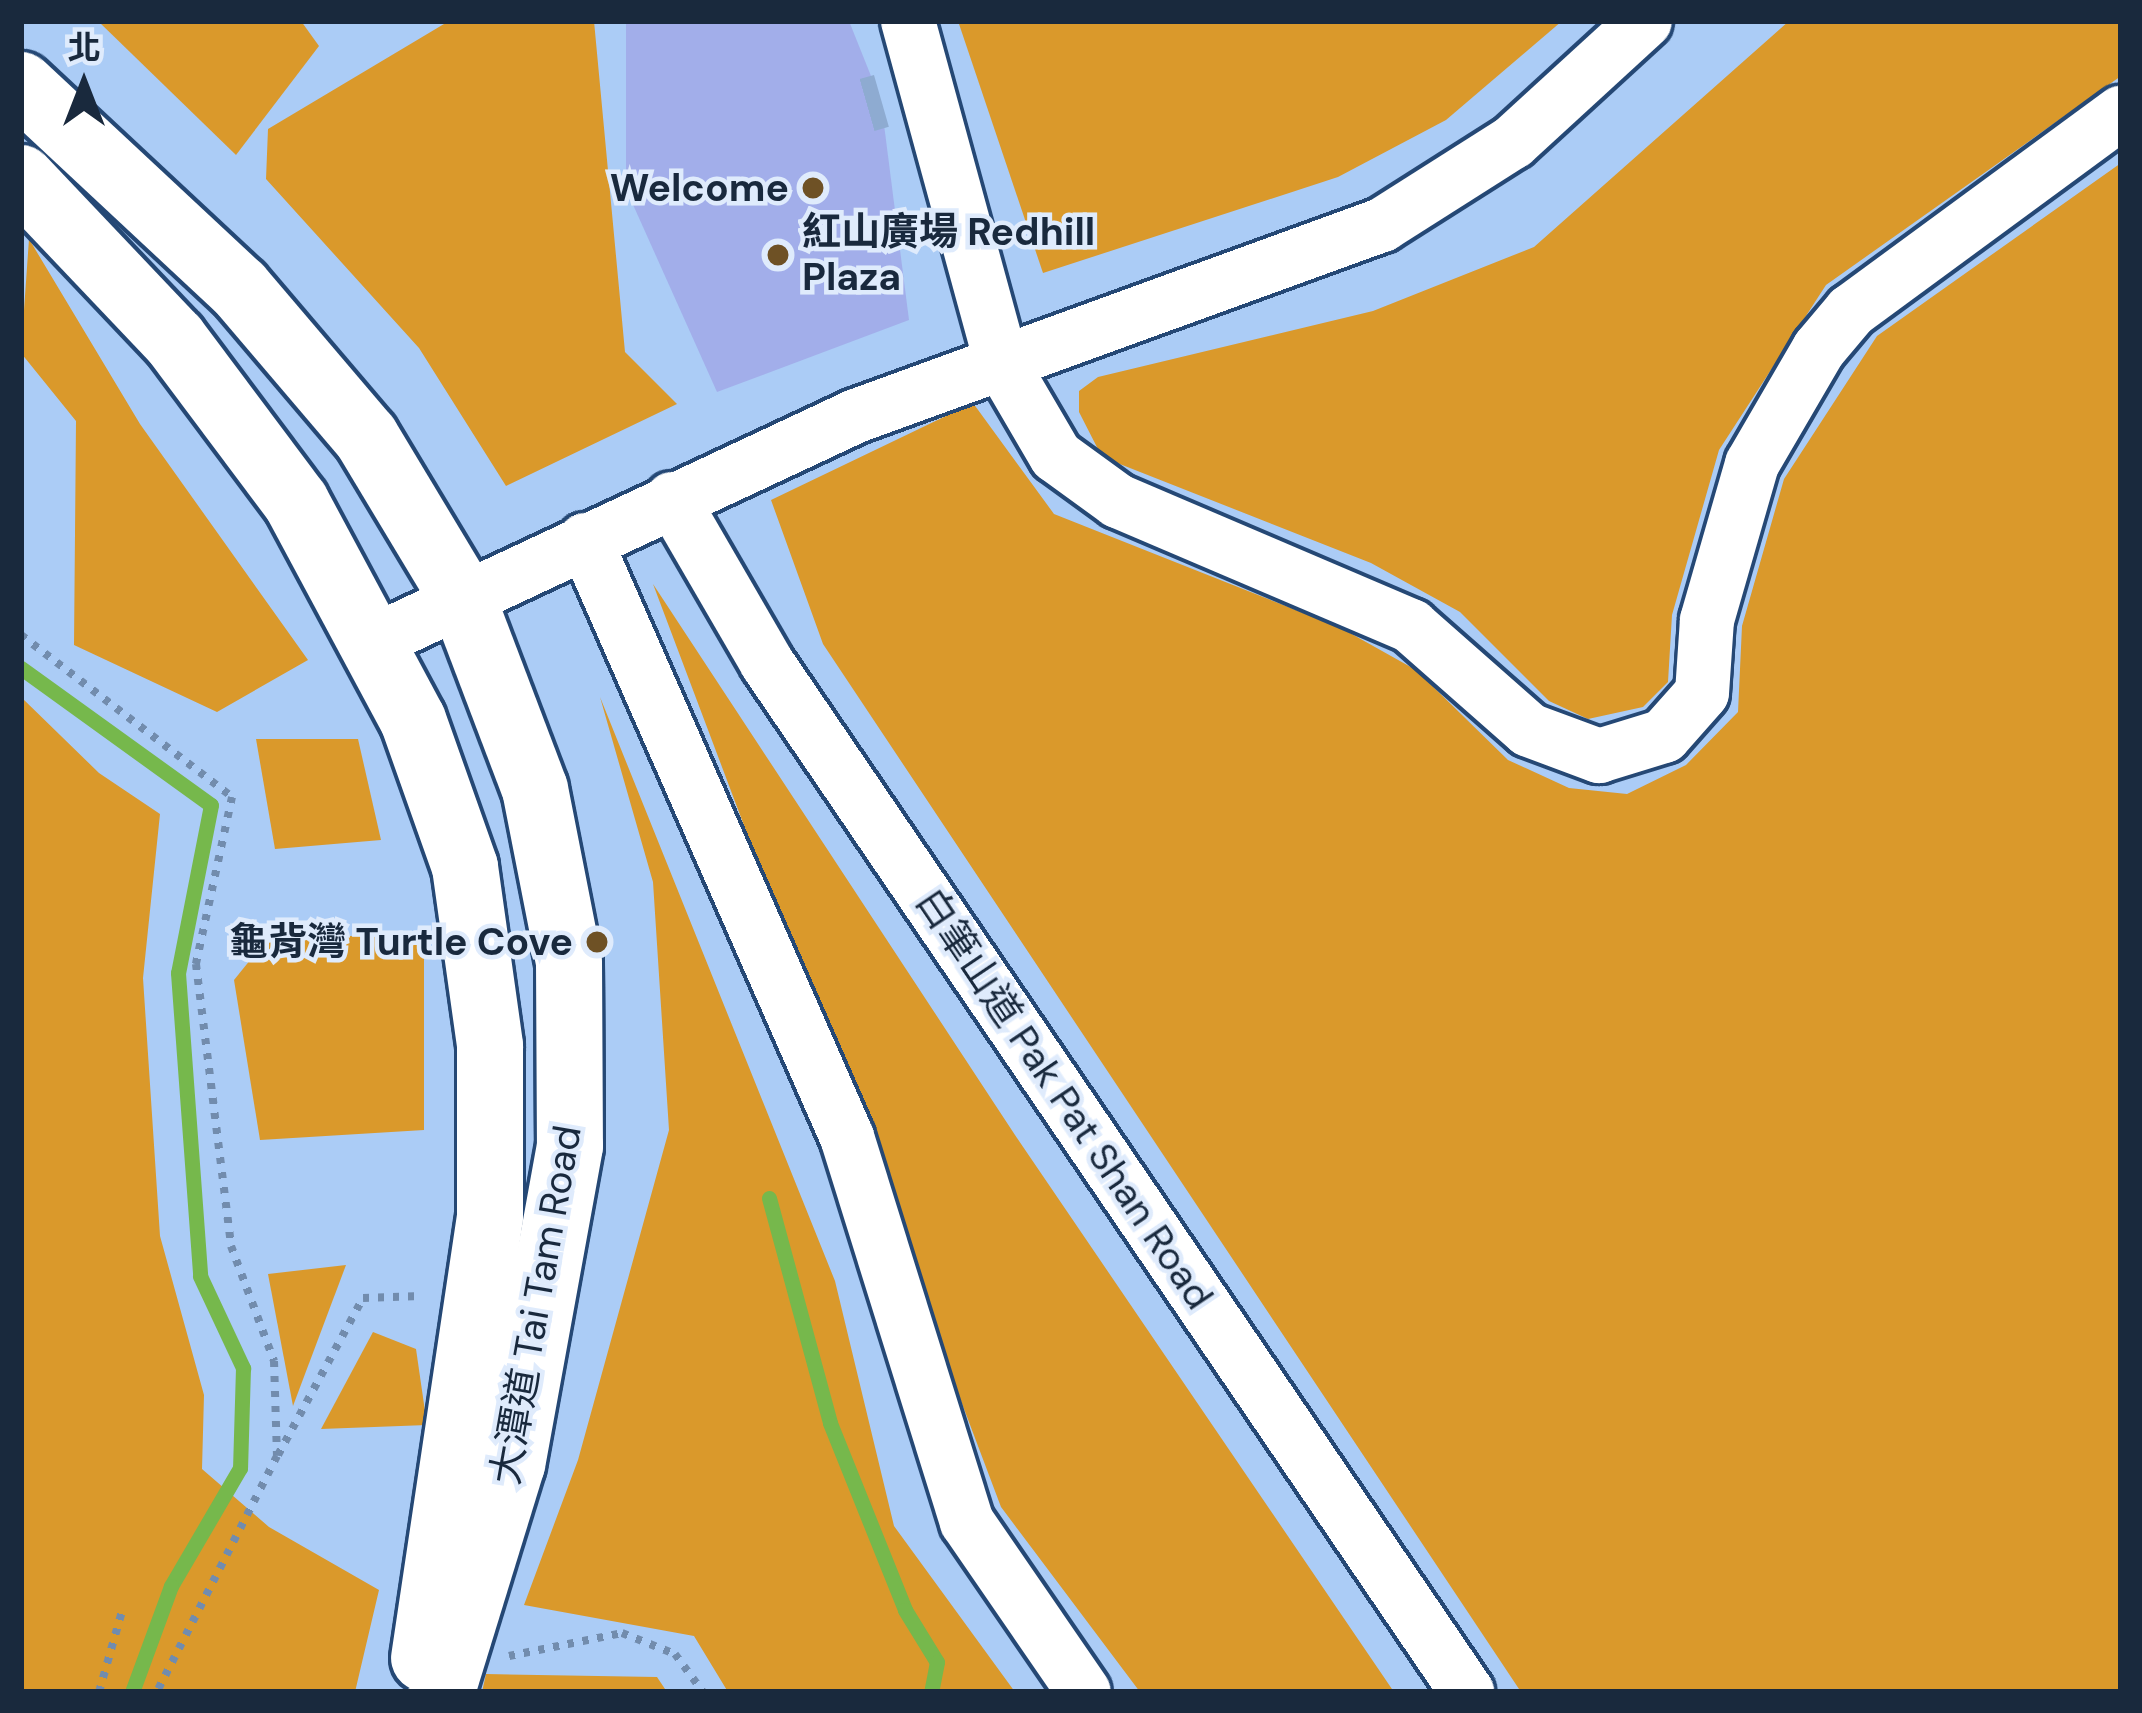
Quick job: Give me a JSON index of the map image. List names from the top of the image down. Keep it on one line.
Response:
{"streets":{"main road":["大潭道 Tai Tam Road"],"street":["白筆山道 Pak Pat Shan Road"]},"places":["Welcome","紅山廣場 Redhill Plaza","龜背灣 Turtle Cove"],"north":"top"}
